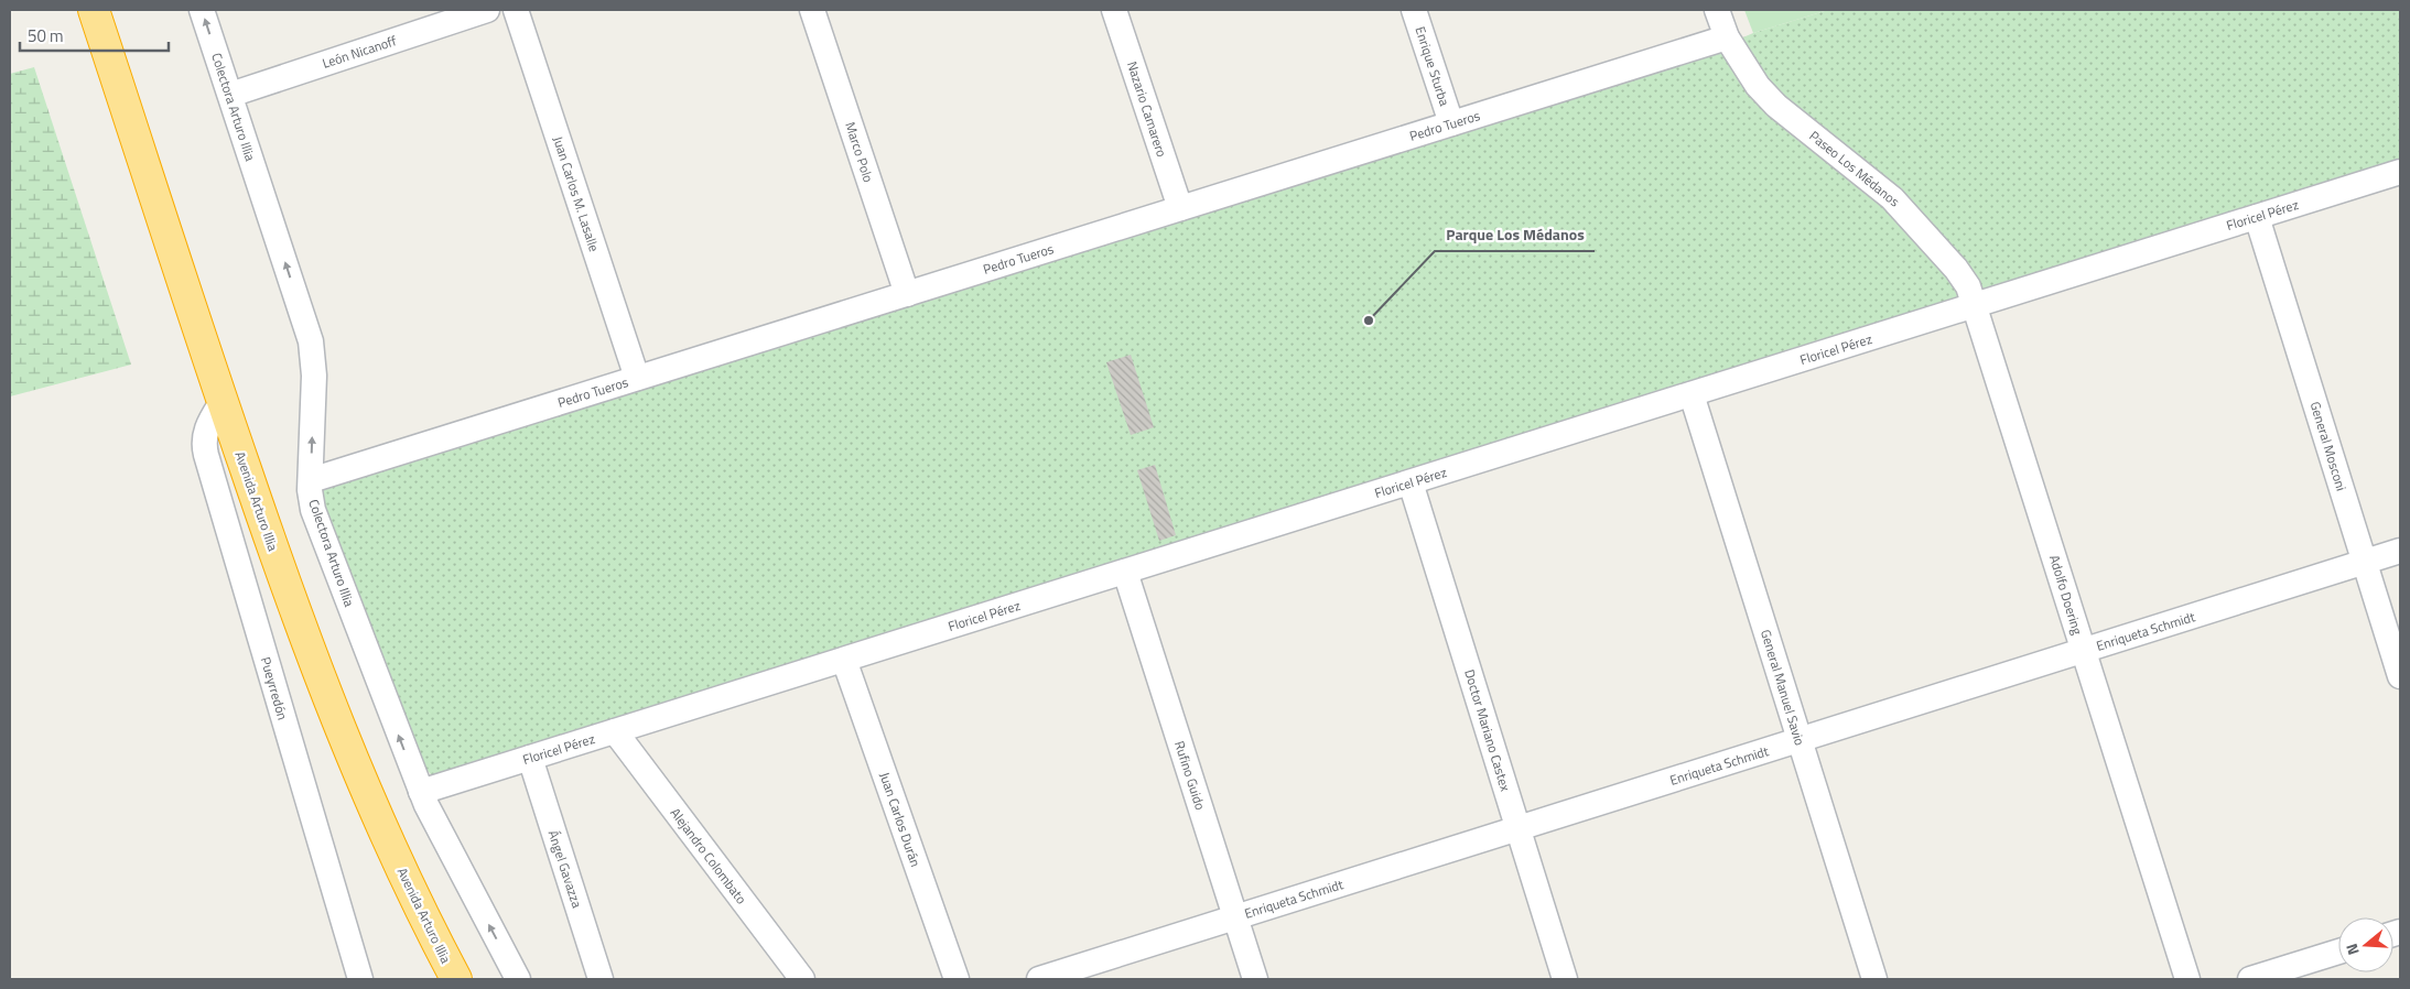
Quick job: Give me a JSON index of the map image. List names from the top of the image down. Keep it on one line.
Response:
{"streets":{"highway":["Avenida Arturo Illia"],"street":["León Nicanoff","Enrique Sturba","Colectora Arturo Illia","Nazario Camarero","Pedro Tueros","Marco Polo","Paseo Los Médanos","Juan Carlos M. Lasalle","Floricel Pérez","General Mosconi","Adolfo Doering","Enriqueta Schmidt","General Manuel Savio","Pueyrredón","Doctor Mariano Castex","Rufino Guido","Juan Carlos Durán","Alejandro Colombato","Ángel Gavazza"]},"crossings":[["León Nicanoff","Colectora Arturo Illia"],["Enrique Sturba","Pedro Tueros"],["Colectora Arturo Illia","Pedro Tueros"],["Colectora Arturo Illia","Floricel Pérez"],["Nazario Camarero","Pedro Tueros"],["Pedro Tueros","Marco Polo"],["Pedro Tueros","Paseo Los Médanos"],["Pedro Tueros","Juan Carlos M. Lasalle"],["Paseo Los Médanos","Floricel Pérez"],["Paseo Los Médanos","Adolfo Doering"],["Floricel Pérez","General Mosconi"],["Floricel Pérez","Adolfo Doering"],["Floricel Pérez","General Manuel Savio"],["Floricel Pérez","Doctor Mariano Castex"],["Floricel Pérez","Rufino Guido"],["Floricel Pérez","Juan Carlos Durán"],["Floricel Pérez","Alejandro Colombato"],["Floricel Pérez","Ángel Gavazza"],["General Mosconi","Enriqueta Schmidt"],["Avenida Arturo Illia","Pueyrredón"],["Adolfo Doering","Enriqueta Schmidt"],["Enriqueta Schmidt","General Manuel Savio"],["Enriqueta Schmidt","Doctor Mariano Castex"],["Enriqueta Schmidt","Rufino Guido"]],"one_way":["Colectora Arturo Illia"],"places":["Parque Los Médanos"],"scale_bar":"50 m","north":"left"}
